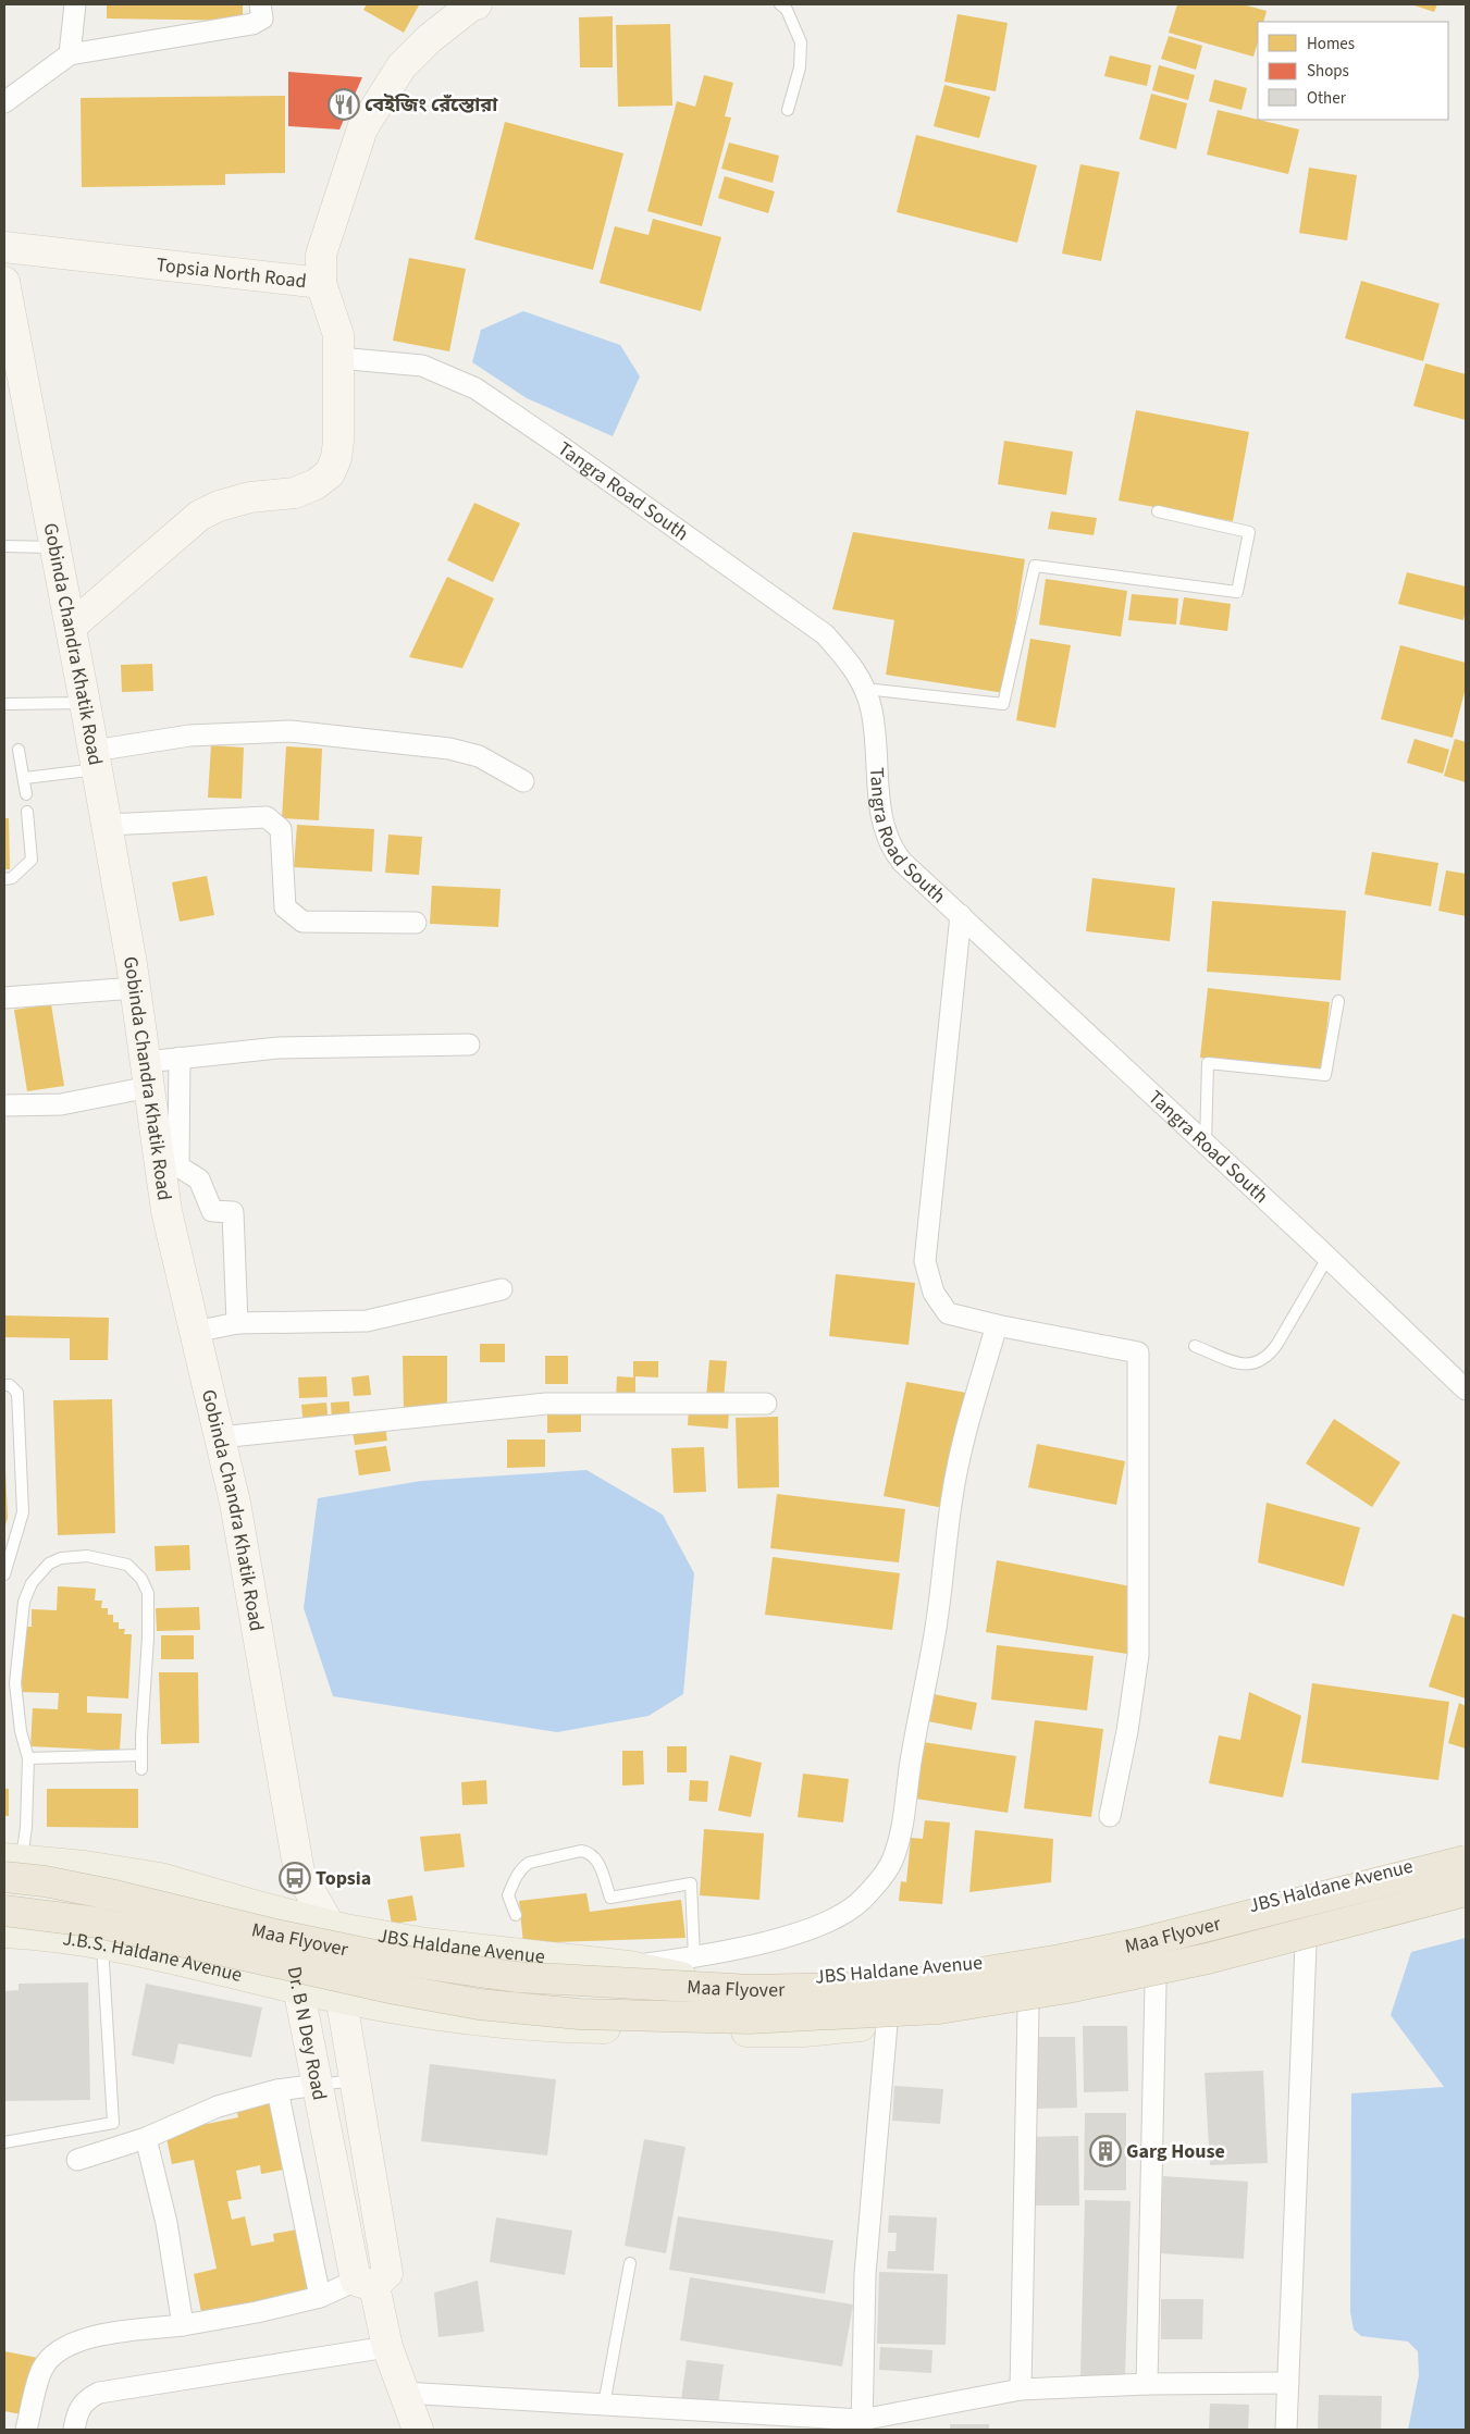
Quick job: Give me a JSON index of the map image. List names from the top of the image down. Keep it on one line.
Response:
{"streets":{"highway":["Maa Flyover"],"main road":["Topsia North Road","Gobinda Chandra Khatik Road","JBS Haldane Avenue","J.B.S. Haldane Avenue","Dr. B N Dey Road"],"street":["Tangra Road South"]},"crossings":[["Gobinda Chandra Khatik Road","Dr. B N Dey Road"],["JBS Haldane Avenue","Maa Flyover"],["JBS Haldane Avenue","Dr. B N Dey Road"],["J.B.S. Haldane Avenue","Dr. B N Dey Road"]],"places":{"restaurant":["বেইজিং রেঁস্তোরা"],"bus stop":["Topsia"],"building":["Garg House"]},"legend":["Homes","Shops","Other"]}
